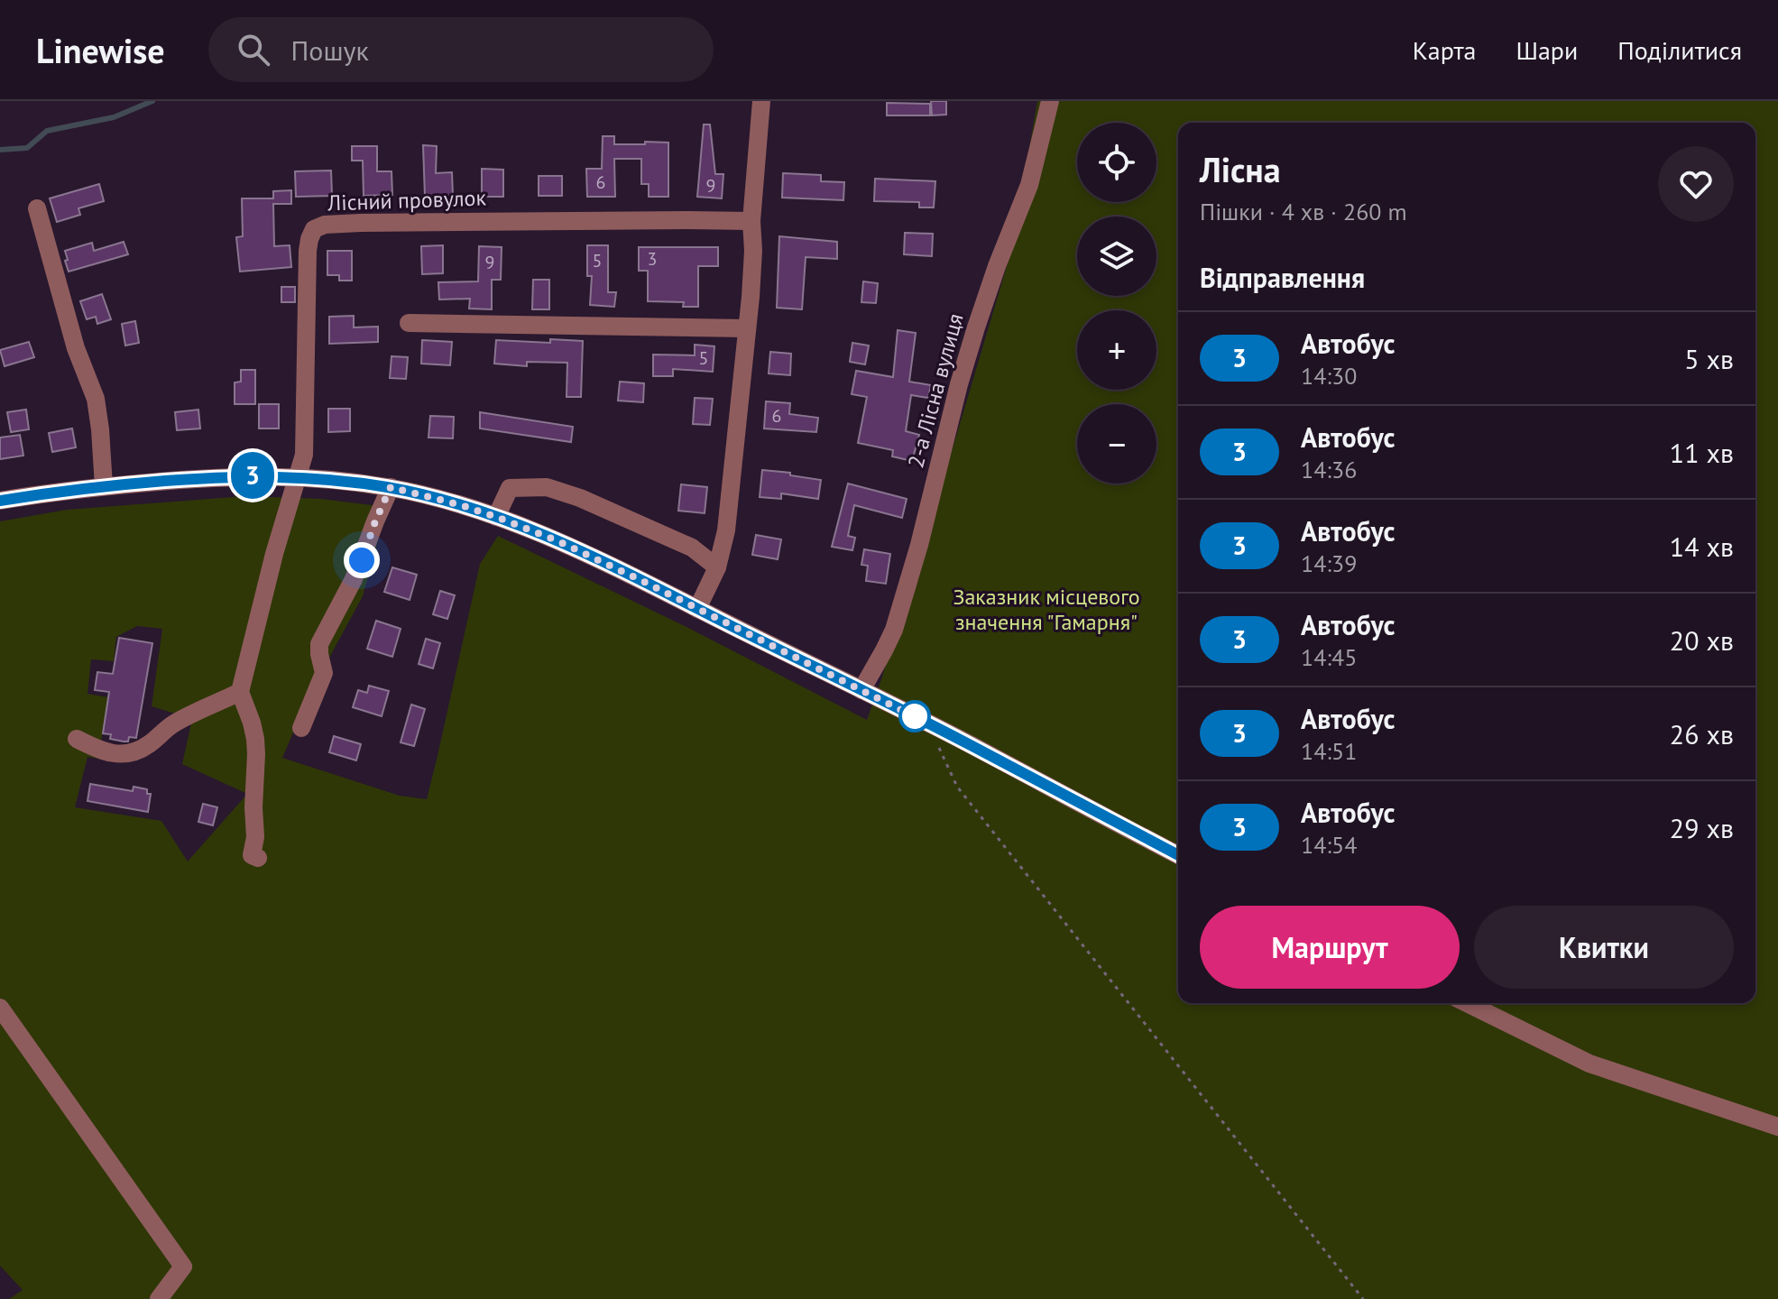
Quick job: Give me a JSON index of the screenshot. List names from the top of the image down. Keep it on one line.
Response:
{"streets":{"street":["Лісний провулок","2-а Лісна вулиця"]},"parks":["Заказник місцевого значення \"Гамарня\""],"lines":["bus line 3"],"house_numbers":["6","9","3","5","9","5","6"],"page":{"header":"Linewise","search":"Пошук","nav":["Карта","Шари","Поділитися"],"on_map":"3","map_buttons":["+","−"],"heading":[["Лісна","Пішки · 4 хв · 260 m"],"Відправлення"],"list":[{"mark":"3","name":"Автобус","note":"14:30","value":"5 хв"},{"mark":"3","name":"Автобус","note":"14:36","value":"11 хв"},{"mark":"3","name":"Автобус","note":"14:39","value":"14 хв"},{"mark":"3","name":"Автобус","note":"14:45","value":"20 хв"},{"mark":"3","name":"Автобус","note":"14:51","value":"26 хв"},{"mark":"3","name":"Автобус","note":"14:54","value":"29 хв"}],"buttons":["Маршрут","Квитки"]}}
